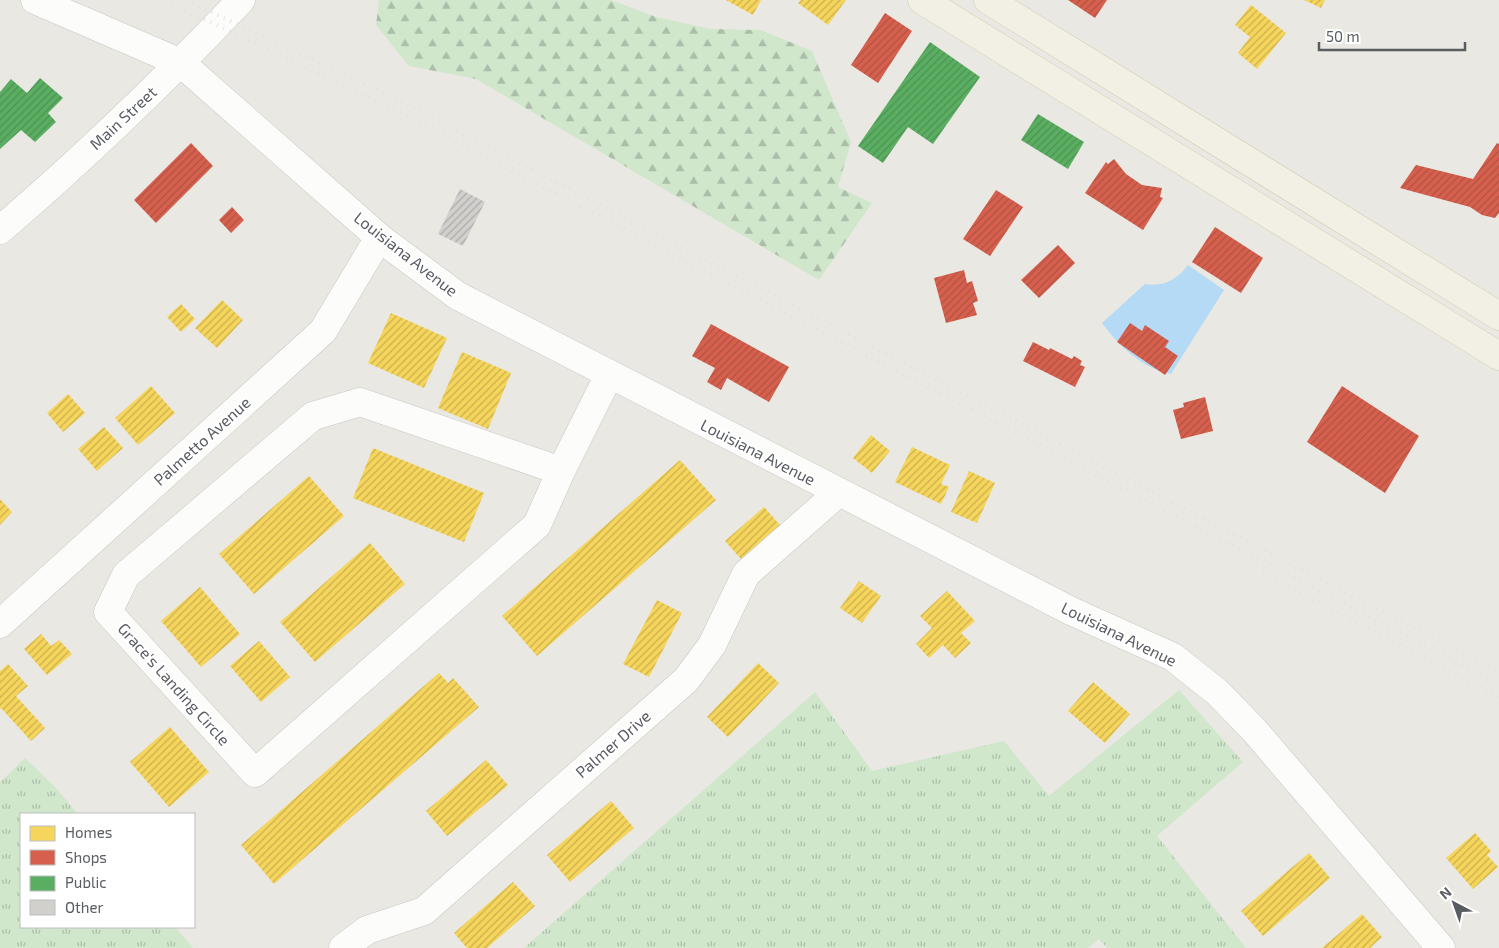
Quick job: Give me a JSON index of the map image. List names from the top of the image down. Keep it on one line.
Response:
{"streets":{"street":["Main Street","Louisiana Avenue","Palmetto Avenue","Grace's Landing Circle","Palmer Drive"]},"crossings":[["Main Street","Louisiana Avenue"],["Louisiana Avenue","Palmetto Avenue"],["Louisiana Avenue","Grace's Landing Circle"],["Louisiana Avenue","Palmer Drive"]],"legend":["Homes","Shops","Public","Other"],"scale_bar":"50 m","north":"top left"}
